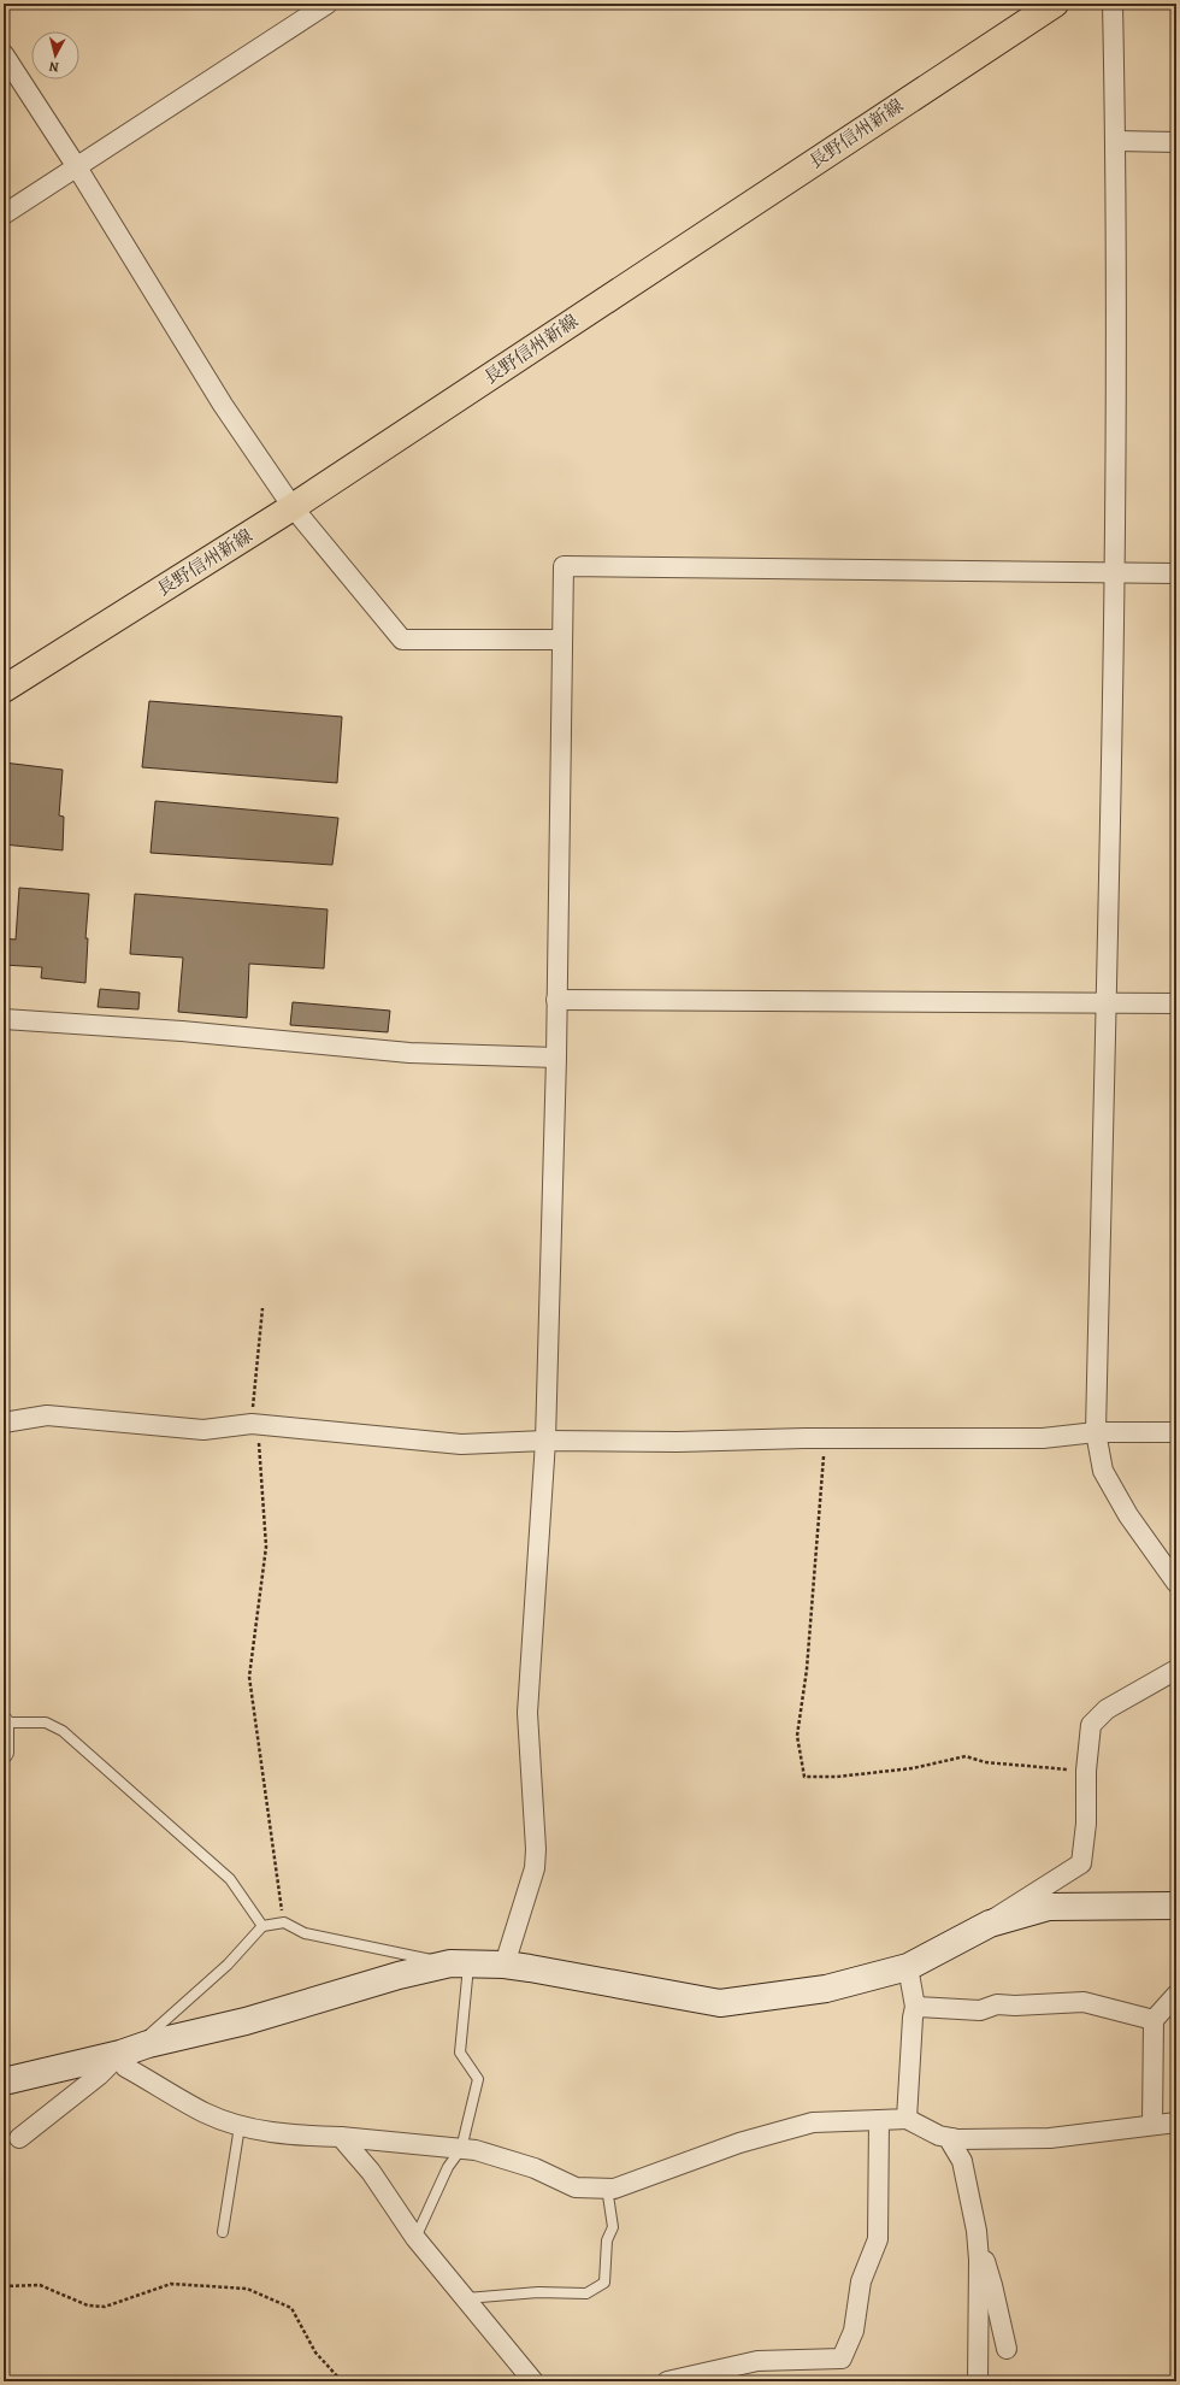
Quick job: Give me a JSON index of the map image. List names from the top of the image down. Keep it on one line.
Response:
{"streets":{"main road":["長野信州新線"]},"north":"bottom"}
